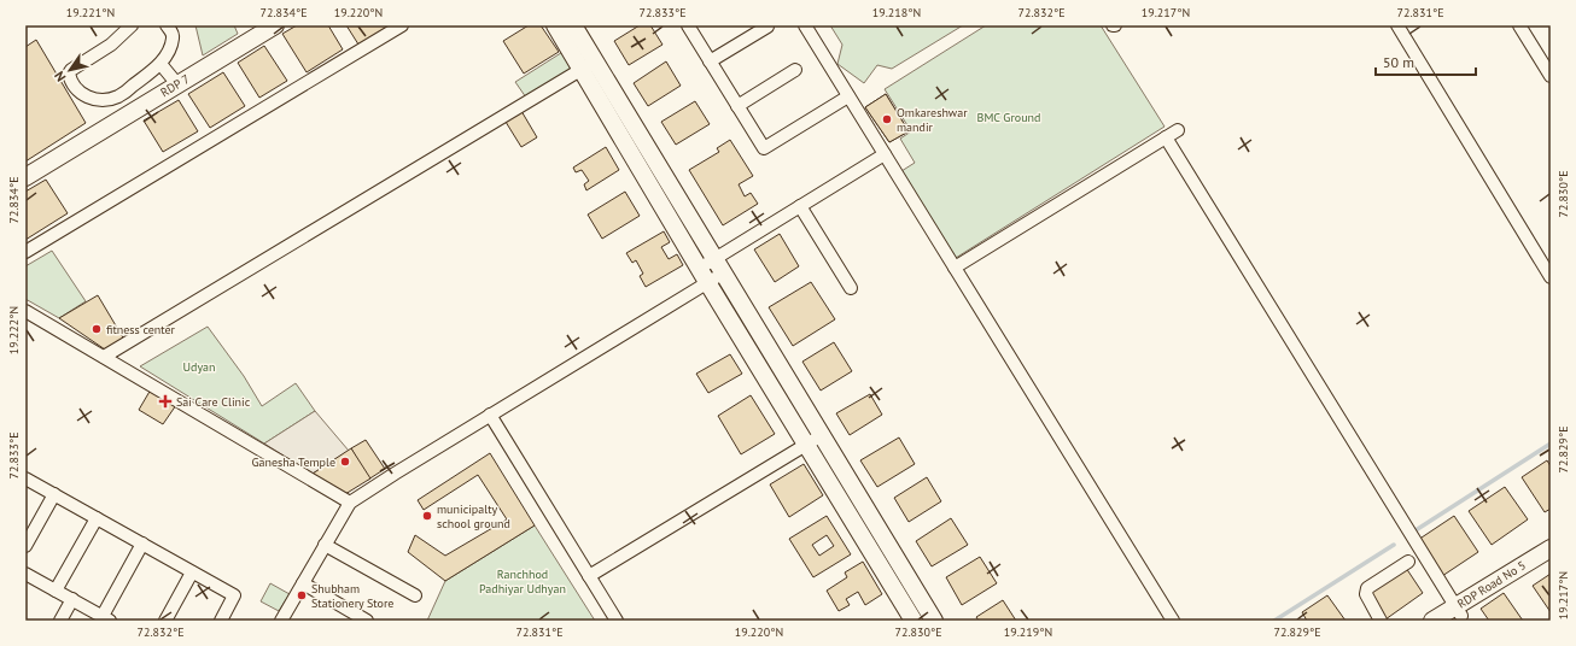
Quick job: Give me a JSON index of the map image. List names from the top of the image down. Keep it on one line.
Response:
{"streets":{"street":["RDP 7","RDP Road No 5"]},"parks":["BMC Ground","Udyan","Ranchhod Padhiyar Udhyan"],"places":{"other":["Omkareshwar mandir","fitness center","Ganesha Temple","municipalty school ground","Shubham Stationery Store"],"health":["Sai Care Clinic"]},"scale_bar":"50 m","north":"bottom left","coordinates":["19.221°N","72.834°E","19.220°N","72.833°E","19.218°N","72.832°E","19.217°N","72.831°E","72.830°E","19.222°N","72.829°E","19.219°N"]}
